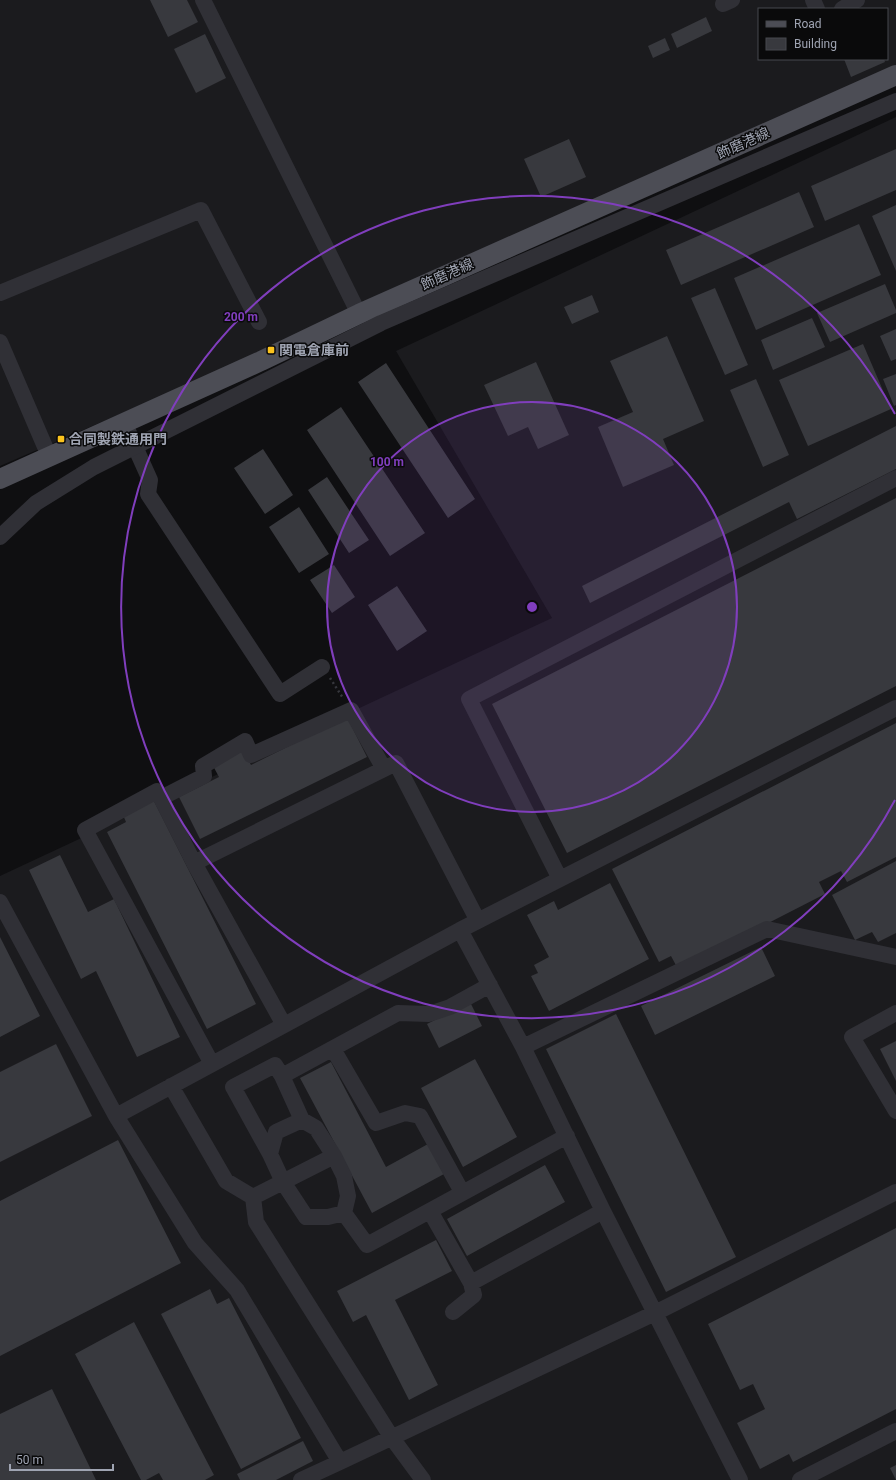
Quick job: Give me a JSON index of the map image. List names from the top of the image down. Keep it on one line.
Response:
{"streets":{"main road":["飾磨港線"]},"places":{"transit":["関電倉庫前","合同製鉄通用門"]},"legend":["Road","Building"],"scale_bar":"50 m","rings":["200 m","100 m"]}
